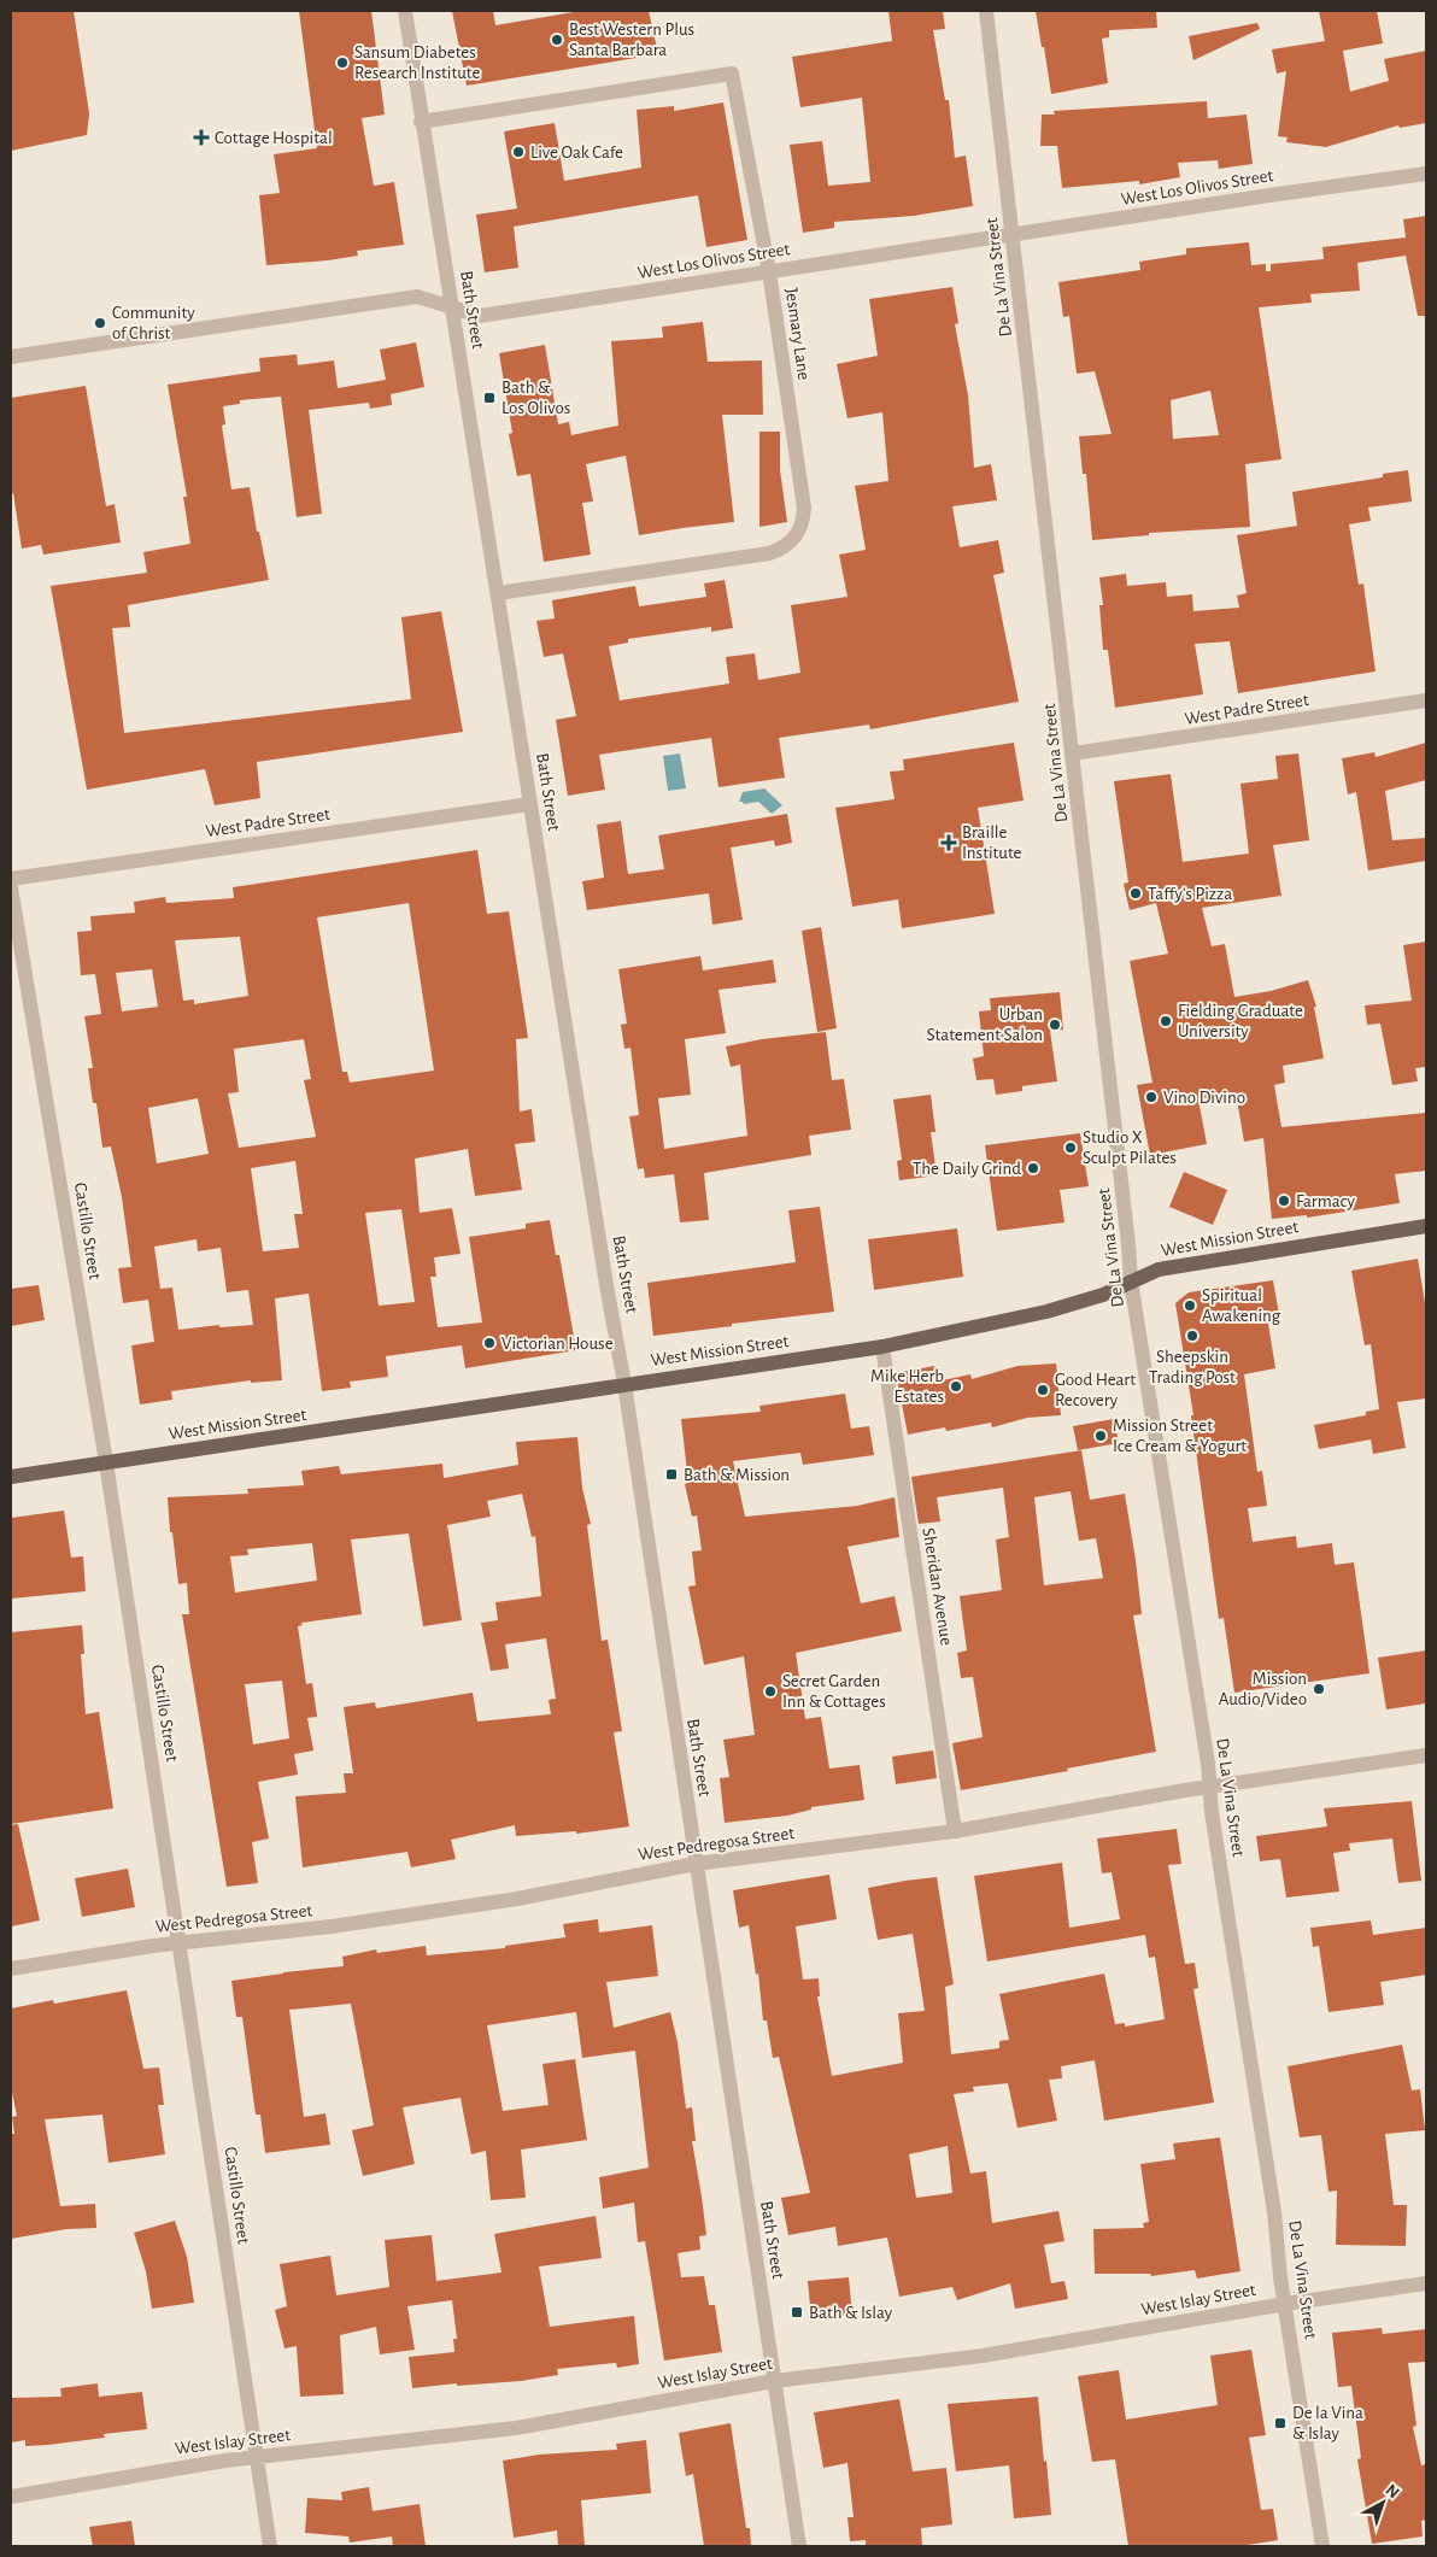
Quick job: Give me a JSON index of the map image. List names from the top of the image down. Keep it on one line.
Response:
{"streets":{"main road":["West Mission Street"],"street":["West Los Olivos Street","De La Vina Street","Bath Street","Jesmary Lane","West Padre Street","Castillo Street","Sheridan Avenue","West Pedregosa Street","West Islay Street"]},"crossings":[["West Los Olivos Street","De La Vina Street"],["West Los Olivos Street","Bath Street"],["West Los Olivos Street","Jesmary Lane"],["De La Vina Street","West Padre Street"],["De La Vina Street","West Mission Street"],["De La Vina Street","West Pedregosa Street"],["De La Vina Street","West Islay Street"],["Bath Street","Jesmary Lane"],["Bath Street","West Padre Street"],["Bath Street","West Mission Street"],["Bath Street","West Pedregosa Street"],["Bath Street","West Islay Street"],["Castillo Street","West Mission Street"],["Castillo Street","West Pedregosa Street"],["Castillo Street","West Islay Street"],["West Mission Street","Sheridan Avenue"],["Sheridan Avenue","West Pedregosa Street"]],"places":{"other":["Best Western Plus Santa Barbara","Sansum Diabetes Research Institute","Live Oak Cafe","Community of Christ","Taffy's Pizza","Fielding Graduate University","Urban Statement Salon","Vino Divino","Studio X Sculpt Pilates","The Daily Grind","Farmacy","Spiritual Awakening","Sheepskin Trading Post","Victorian House","Mike Herb Estates","Good Heart Recovery","Mission Street Ice Cream & Yogurt","Mission Audio/Video","Secret Garden Inn & Cottages"],"health":["Cottage Hospital","Braille Institute"],"transit":["Bath & Los Olivos","Bath & Mission","Bath & Islay","De la Vina & Islay"]},"north":"top right"}
